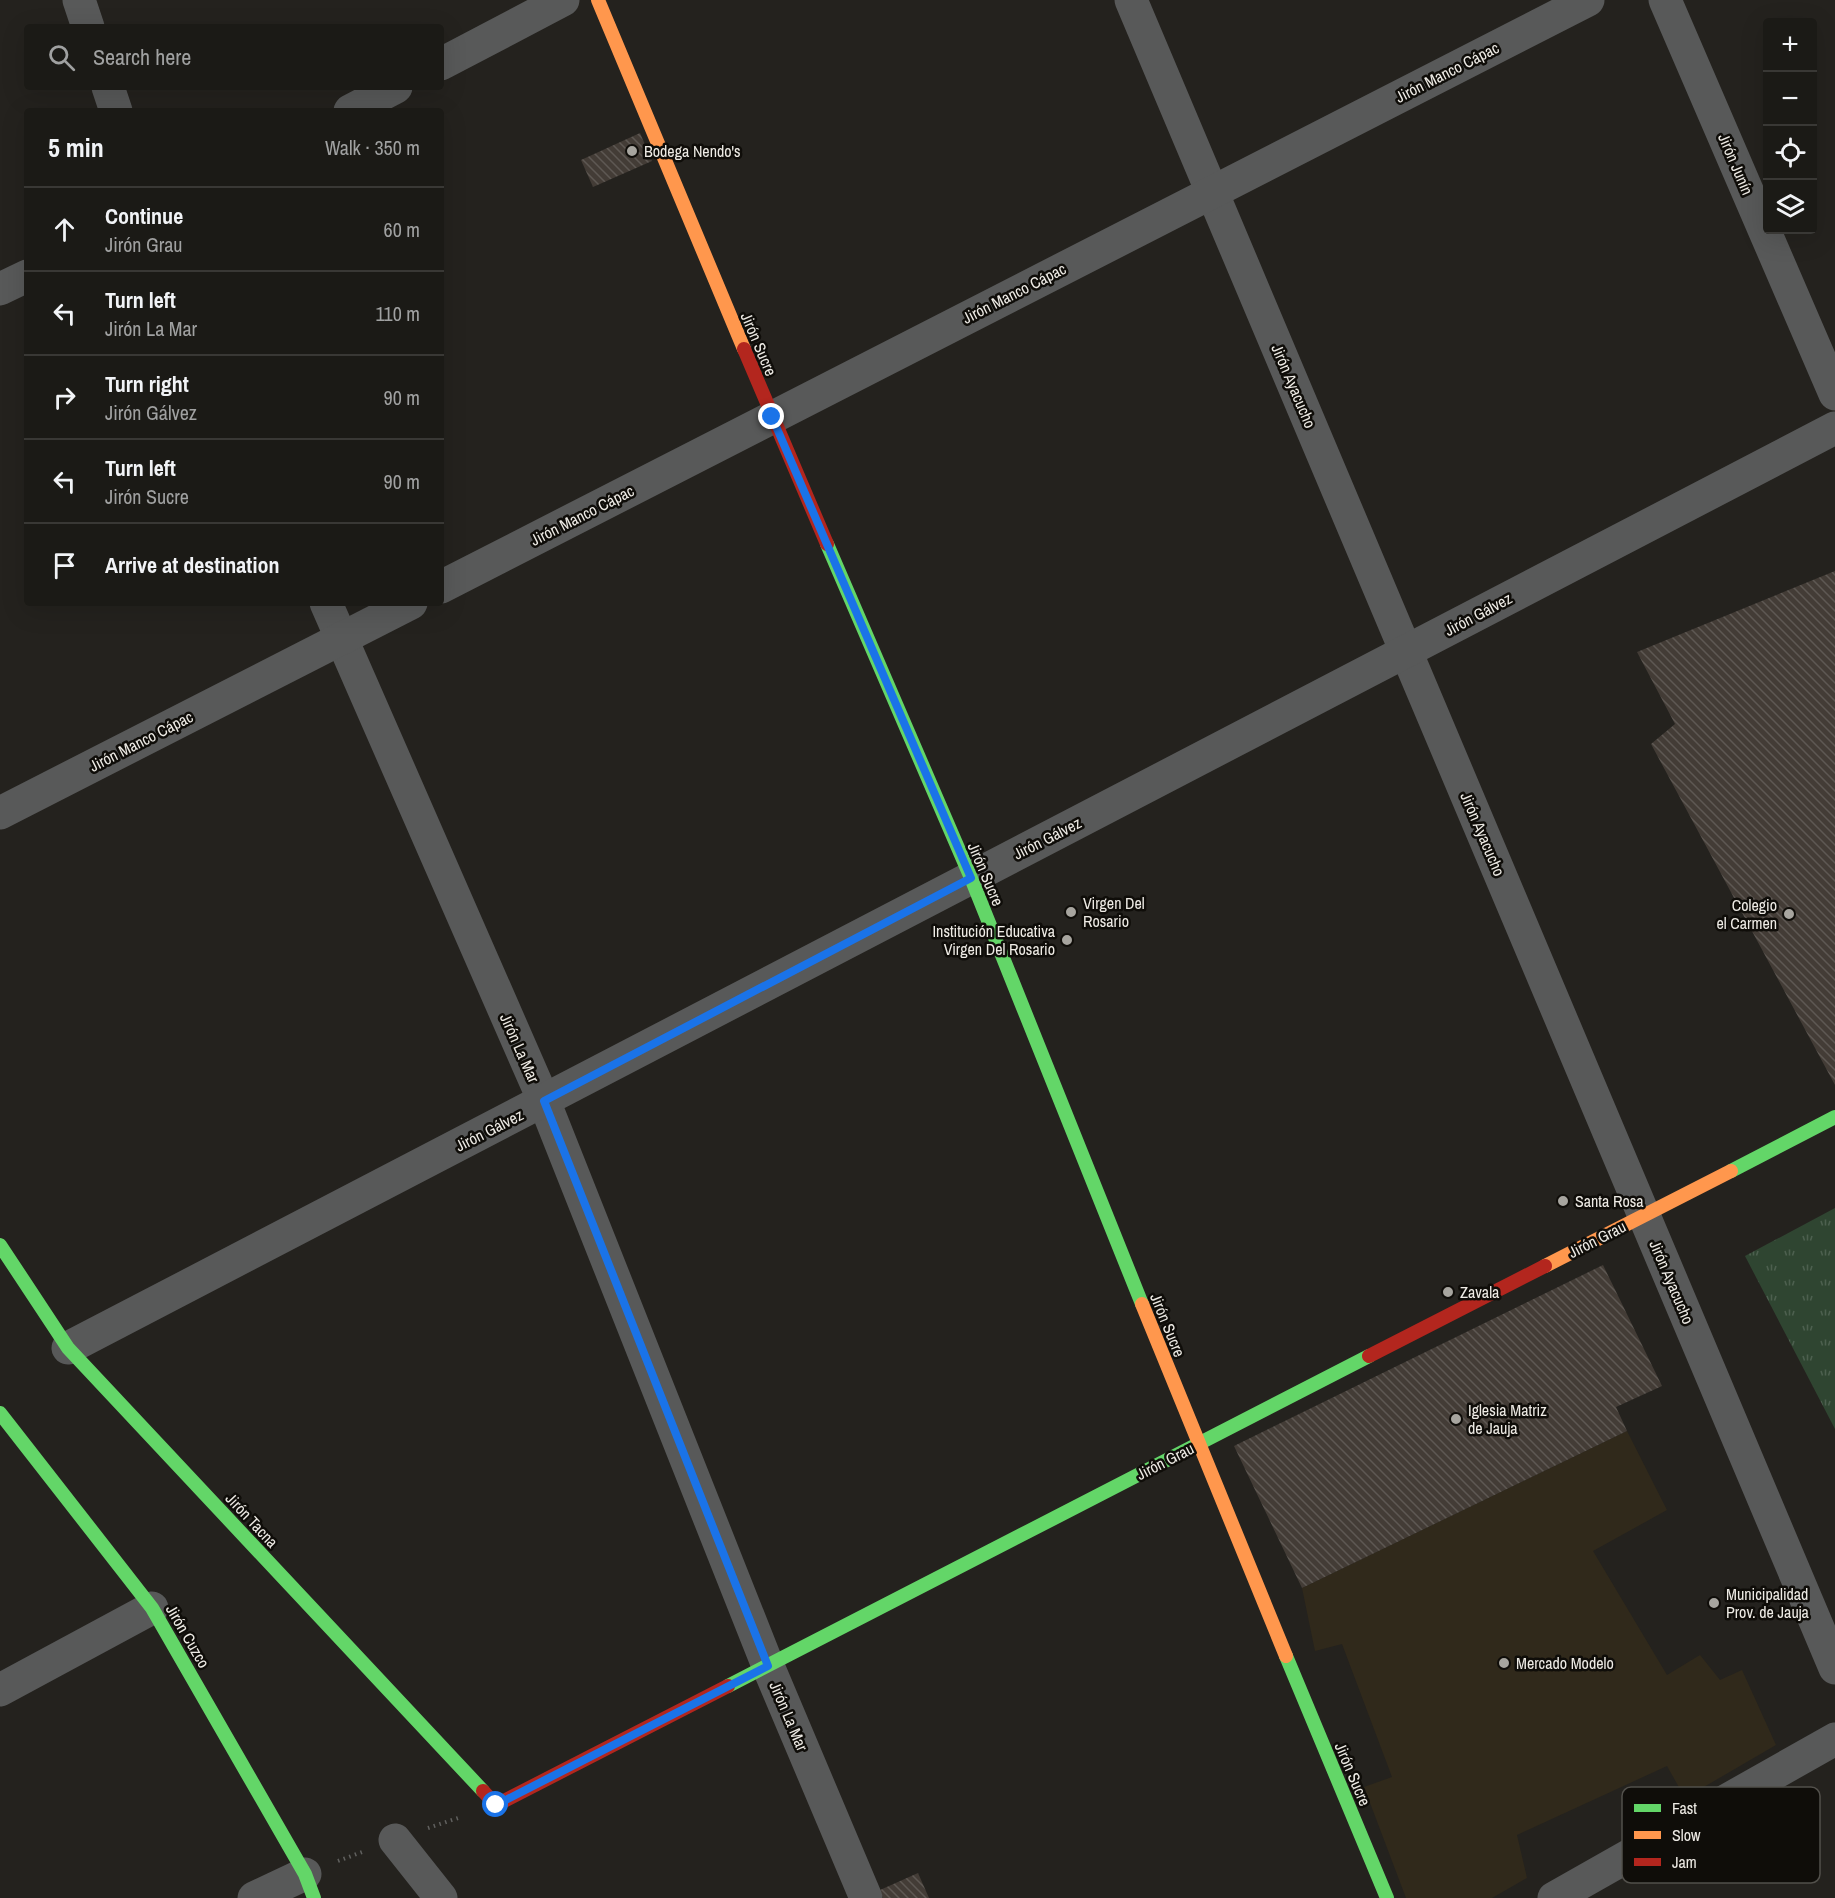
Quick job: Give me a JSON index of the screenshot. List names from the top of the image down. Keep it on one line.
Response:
{"streets":{"street":["Jirón Manco Cápac","Jirón Junín","Jirón Sucre","Jirón Ayacucho","Jirón Gálvez","Jirón La Mar","Jirón Grau","Jirón Tacna","Jirón Cuzco"]},"crossings":[["Jirón Manco Cápac","Jirón Sucre"],["Jirón Manco Cápac","Jirón Ayacucho"],["Jirón Manco Cápac","Jirón La Mar"],["Jirón Sucre","Jirón Gálvez"],["Jirón Sucre","Jirón Grau"],["Jirón Ayacucho","Jirón Gálvez"],["Jirón Ayacucho","Jirón Grau"],["Jirón Gálvez","Jirón La Mar"],["Jirón Gálvez","Jirón Tacna"],["Jirón La Mar","Jirón Grau"],["Jirón Grau","Jirón Tacna"]],"places":["Bodega Nendo's","Virgen Del Rosario","Colegio el Carmen","Institución Educativa Virgen Del Rosario","Santa Rosa","Zavala","Iglesia Matriz de Jauja","Municipalidad Prov. de Jauja","Mercado Modelo"],"legend":["Fast","Slow","Jam"],"page":{"map_buttons":["+","−"],"search":"Search here","heading":["5 min","Walk · 350 m"],"list":[["Continue","Jirón Grau","60 m"],["Turn left","Jirón La Mar","110 m"],["Turn right","Jirón Gálvez","90 m"],["Turn left","Jirón Sucre","90 m"],"Arrive at destination"]}}
